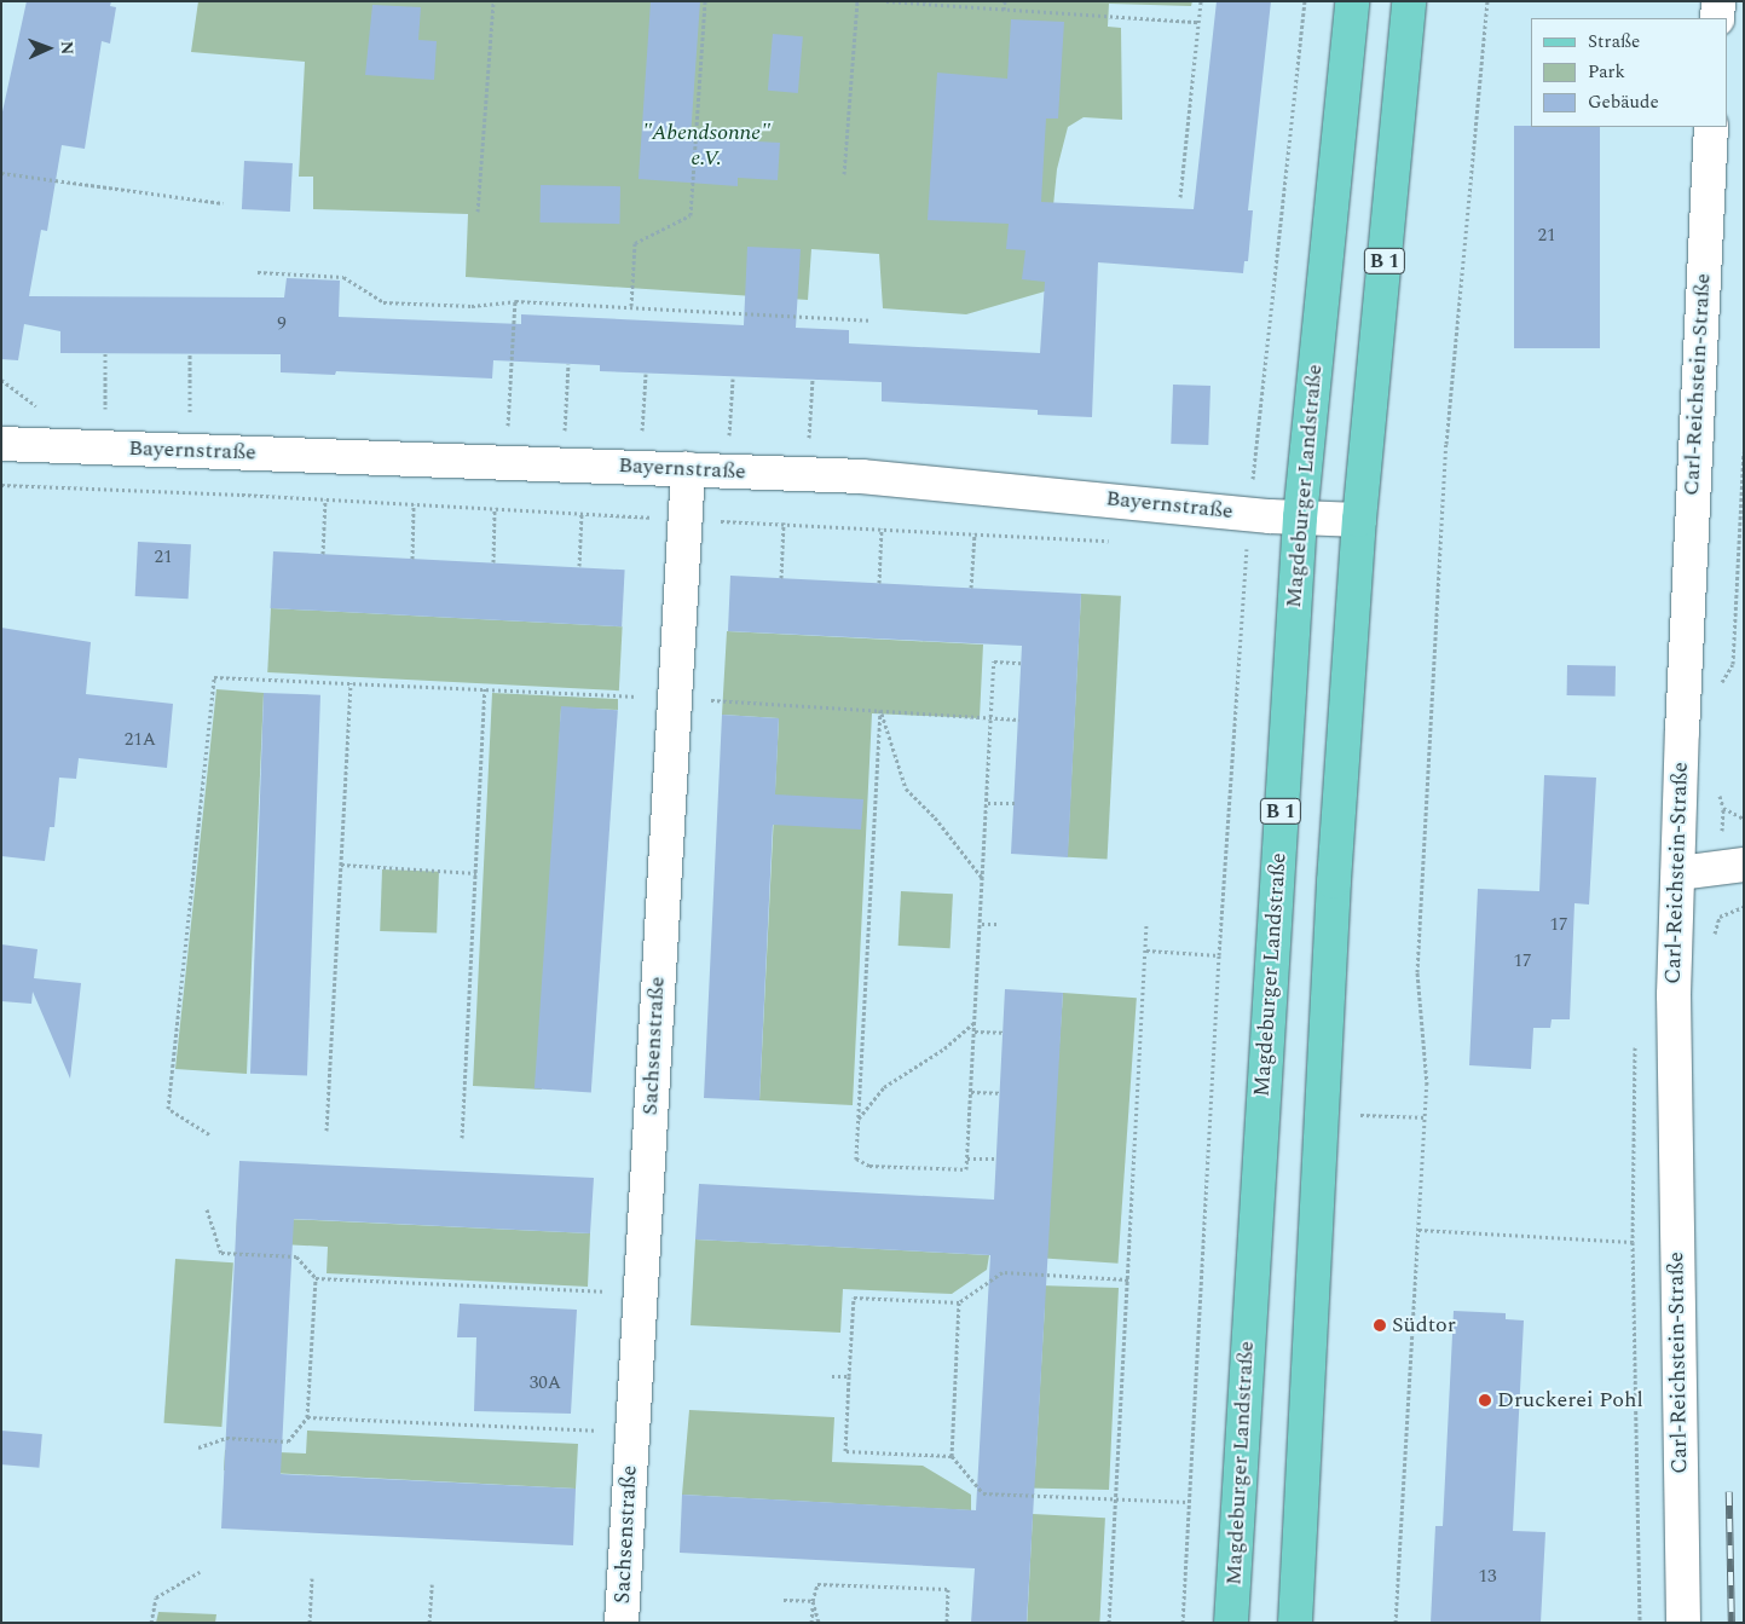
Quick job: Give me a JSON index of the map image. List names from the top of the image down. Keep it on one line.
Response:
{"streets":{"main road":["B 1","Magdeburger Landstraße"],"street":["Carl-Reichstein-Straße","Bayernstraße","Sachsenstraße"]},"crossings":[["B 1","Bayernstraße"],["Bayernstraße","Magdeburger Landstraße"],["Bayernstraße","Sachsenstraße"]],"parks":["\"Abendsonne\" e.V."],"places":["Südtor","Druckerei Pohl"],"house_numbers":["21","9","21","21A","17","17","30A","13"],"legend":["Straße","Park","Gebäude"],"north":"right"}
